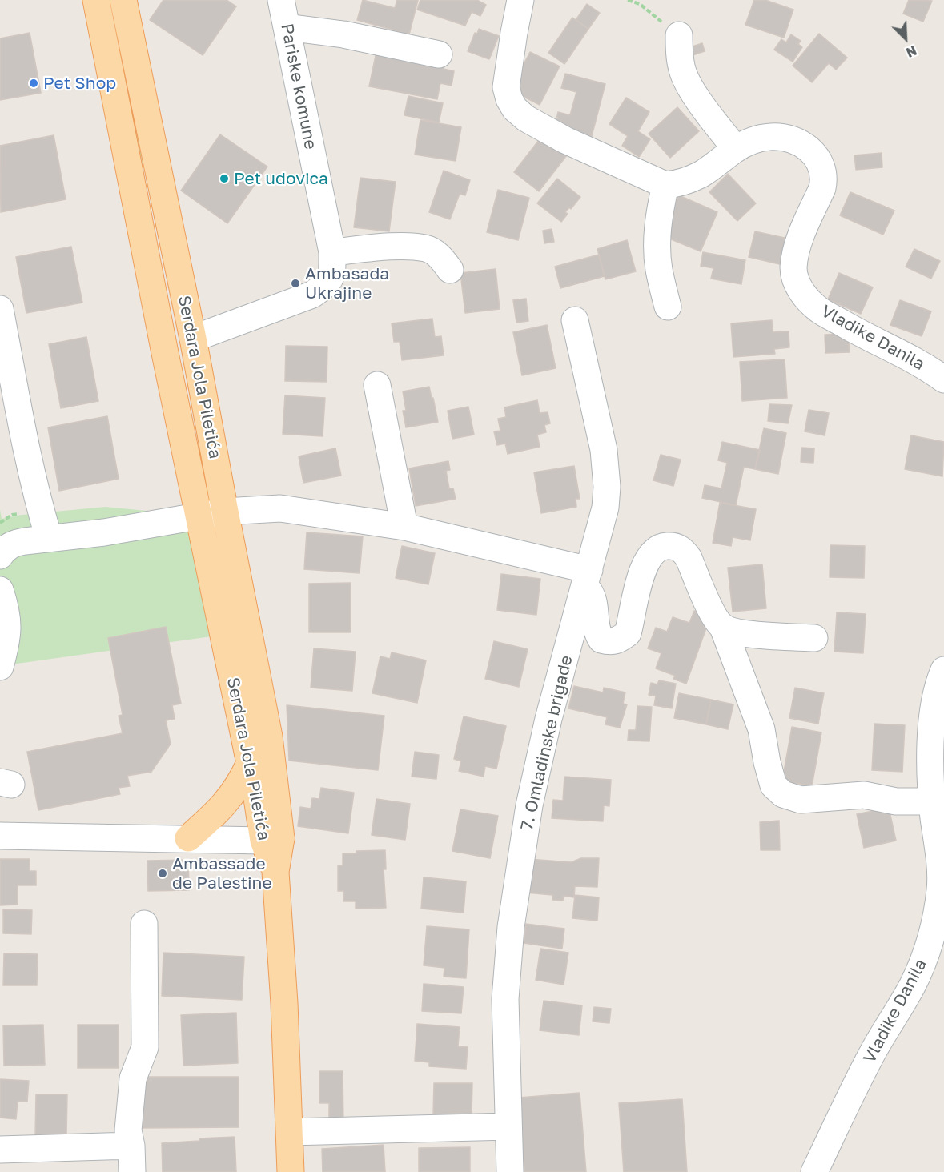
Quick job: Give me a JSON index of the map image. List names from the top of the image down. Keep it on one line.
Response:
{"streets":{"main road":["Serdara Jola Piletića"],"street":["Pariske komune","Vladike Danila","7. Omladinske brigade"]},"crossings":[["Pariske komune","Serdara Jola Piletića"]],"places":["Pet Shop","Pet udovica","Ambasada Ukrajine","Ambassade de Palestine"],"north":"bottom right"}
